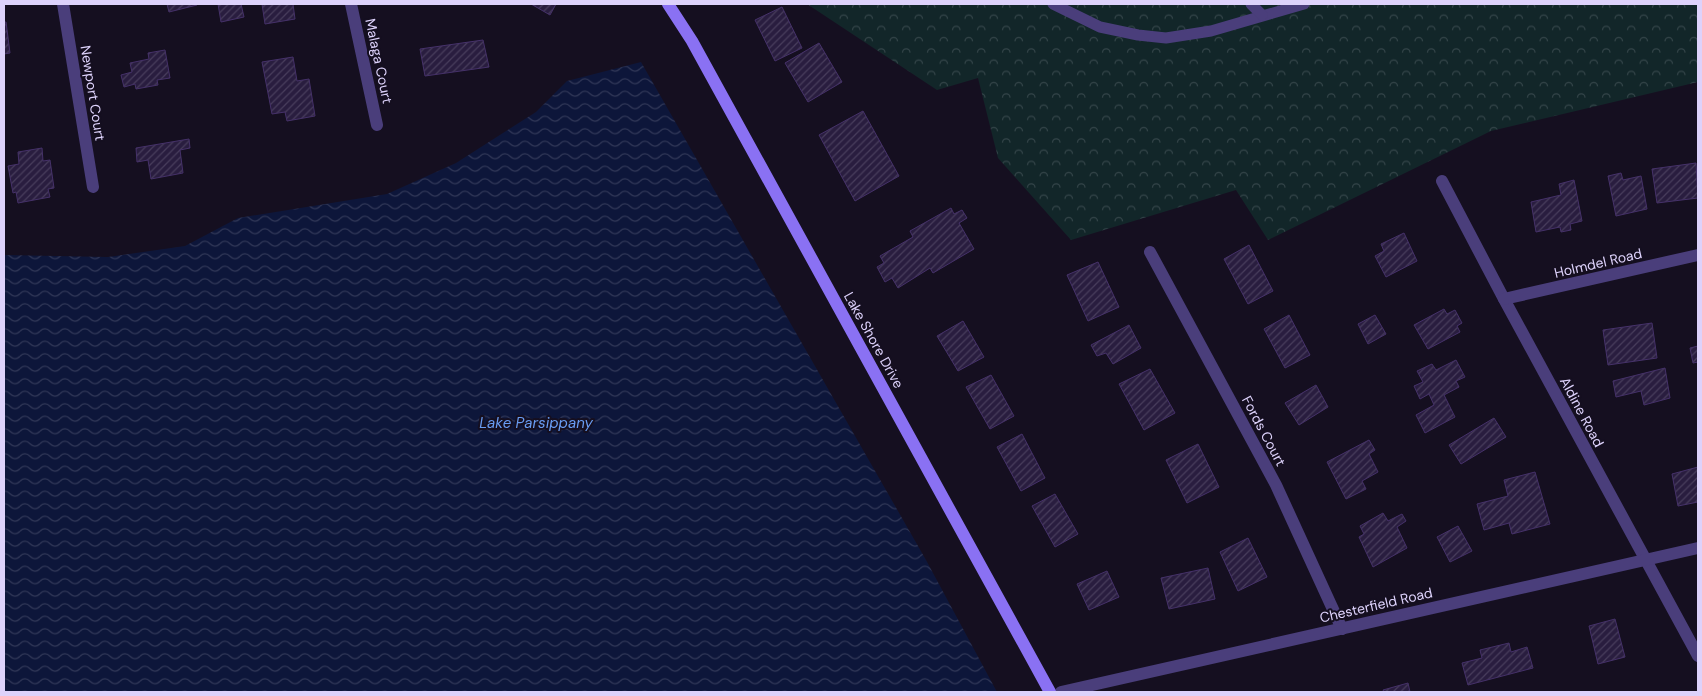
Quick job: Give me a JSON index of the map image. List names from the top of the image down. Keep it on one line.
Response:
{"streets":{"street":["Malaga Court","Newport Court","Holmdel Road","Lake Shore Drive","Aldine Road","Fords Court","Chesterfield Road"]},"crossings":[["Holmdel Road","Aldine Road"],["Aldine Road","Chesterfield Road"],["Fords Court","Chesterfield Road"]],"water":["Lake Parsippany"]}
